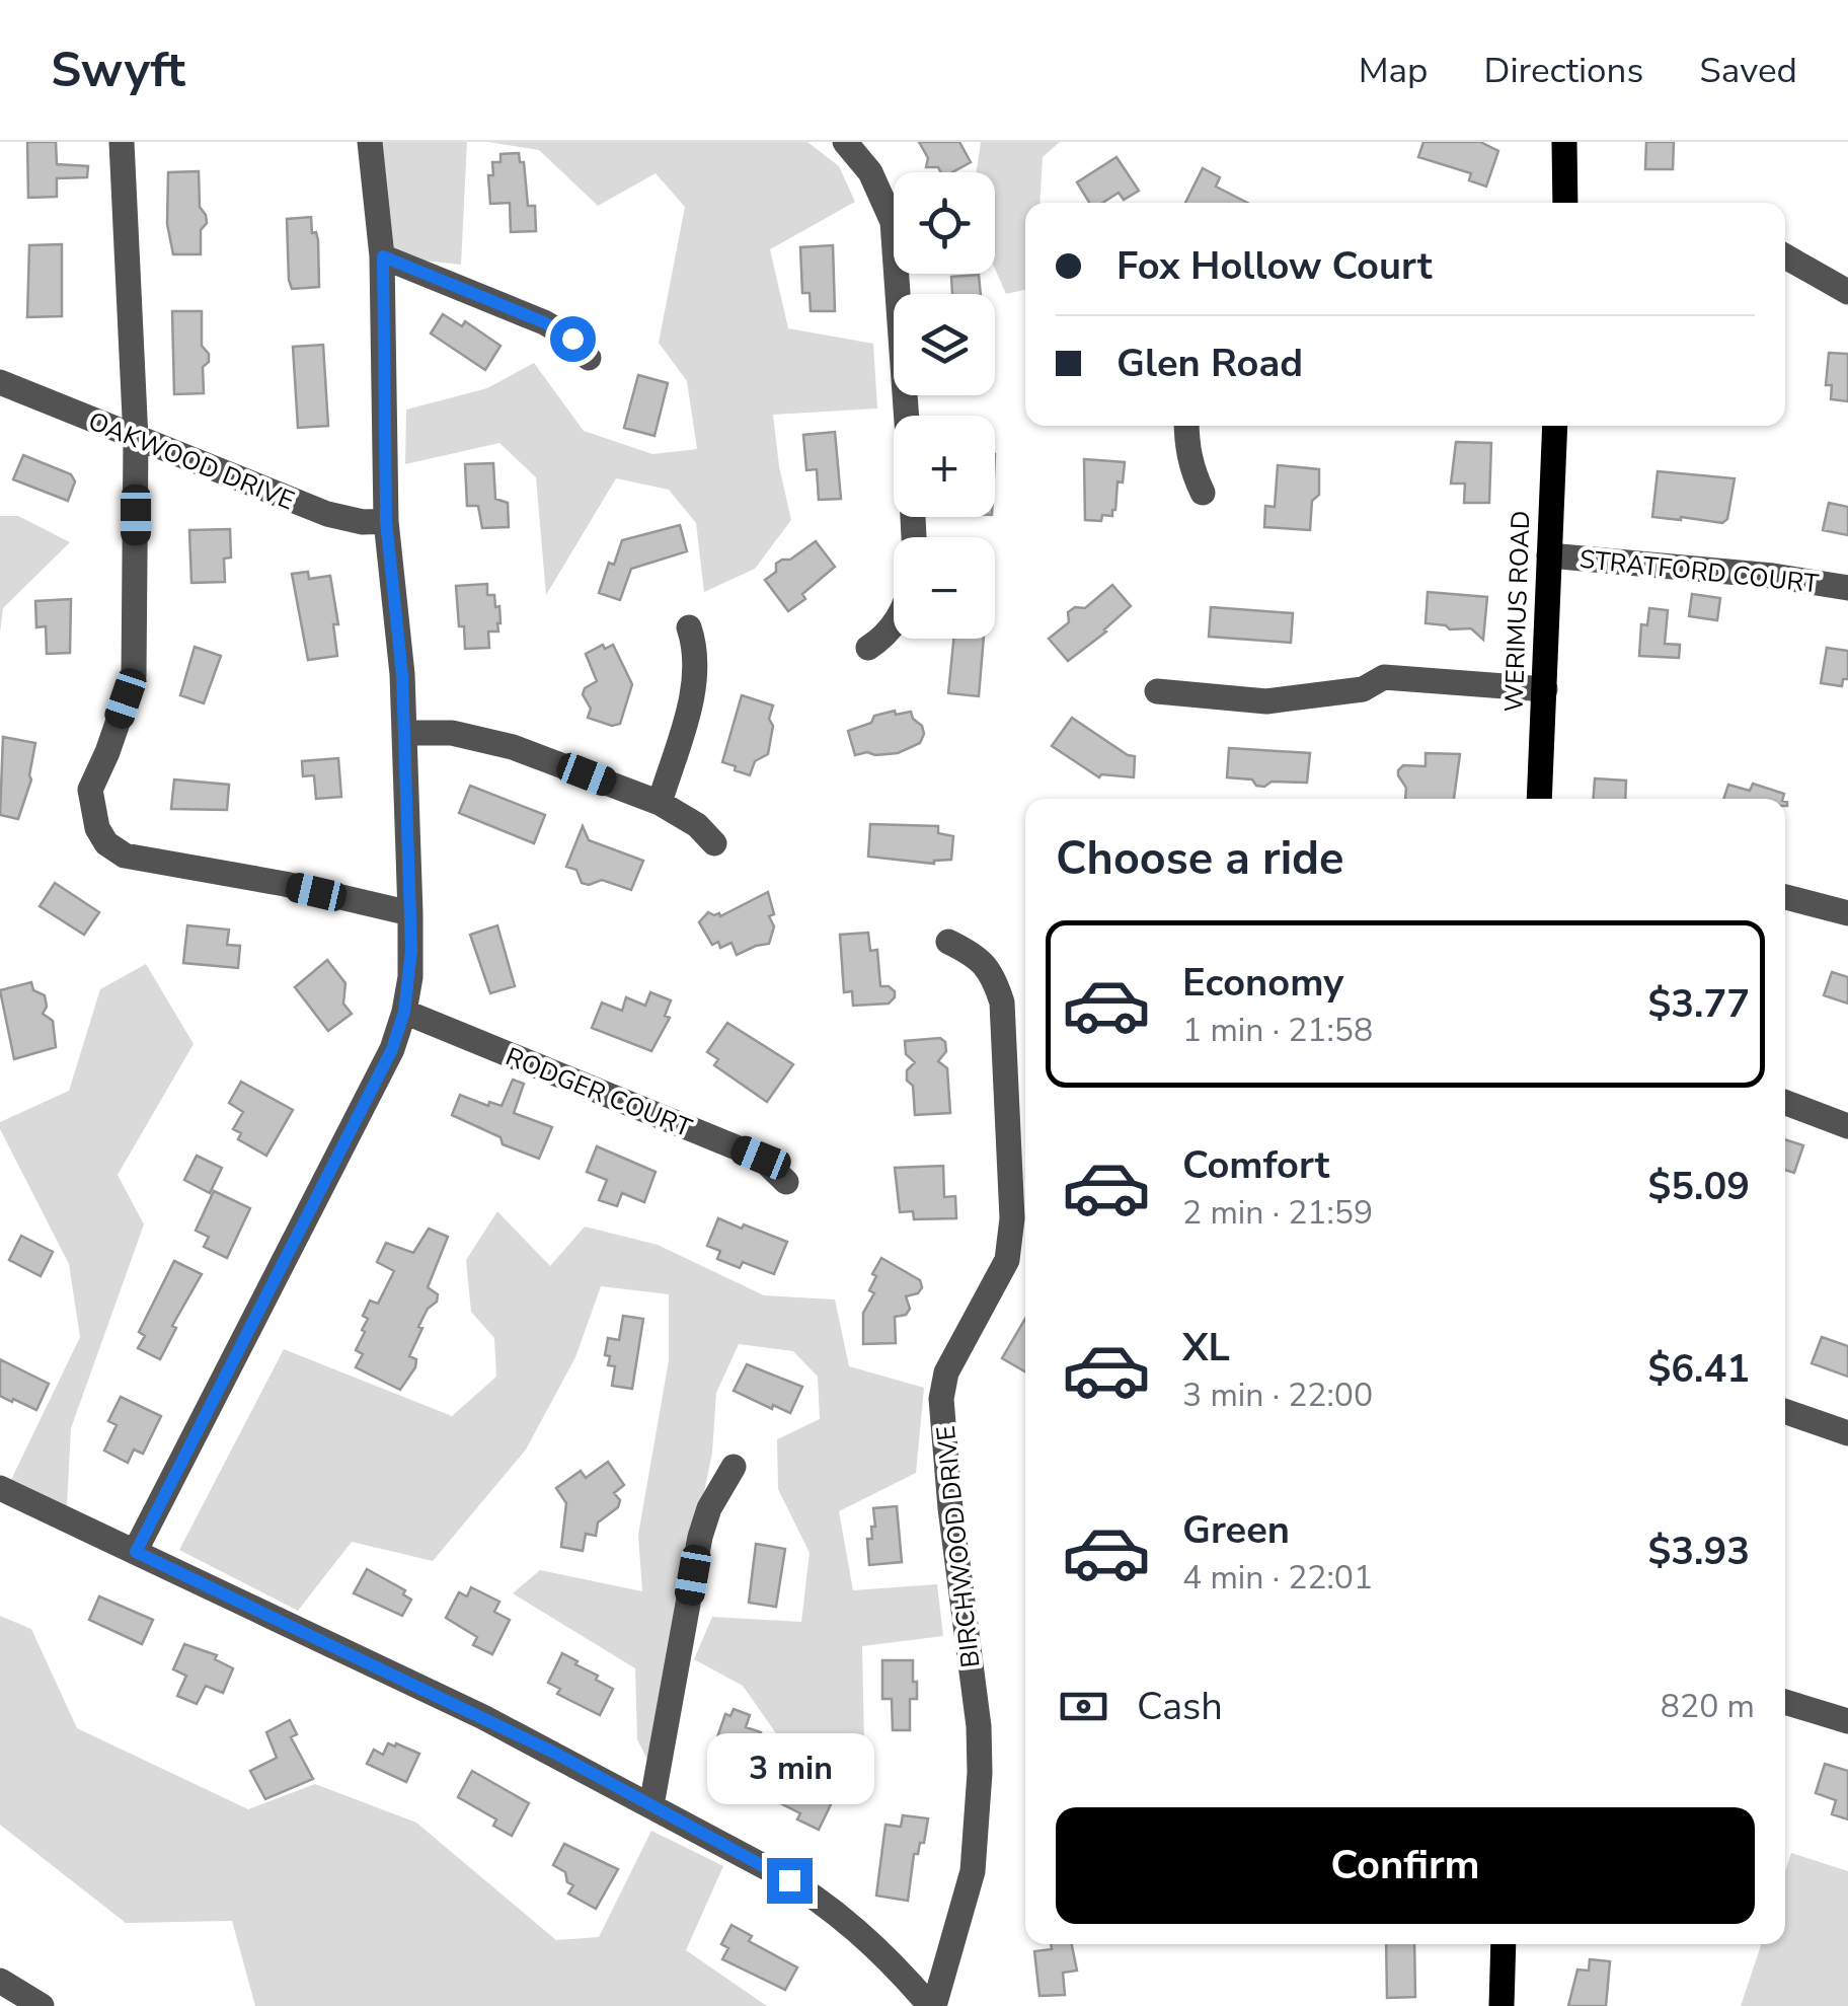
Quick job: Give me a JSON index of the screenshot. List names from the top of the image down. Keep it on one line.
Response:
{"streets":{"main road":["WERIMUS ROAD"],"street":["OAKWOOD DRIVE","STRATFORD COURT","RODGER COURT","BIRCHWOOD DRIVE"]},"crossings":[["STRATFORD COURT","WERIMUS ROAD"]],"page":{"header":"Swyft","nav":["Map","Directions","Saved"],"map_buttons":["+","−"],"banner":["Fox Hollow Court","Glen Road"],"heading":"Choose a ride","list":[{"name":"Economy","note":"1 min · 21:58","value":"$3.77"},{"name":"Comfort","note":"2 min · 21:59","value":"$5.09"},{"name":"XL","note":"3 min · 22:00","value":"$6.41"},{"name":"Green","note":"4 min · 22:01","value":"$3.93"}],"pay":["Cash","820 m"],"bubble":"3 min","buttons":"Confirm"}}
